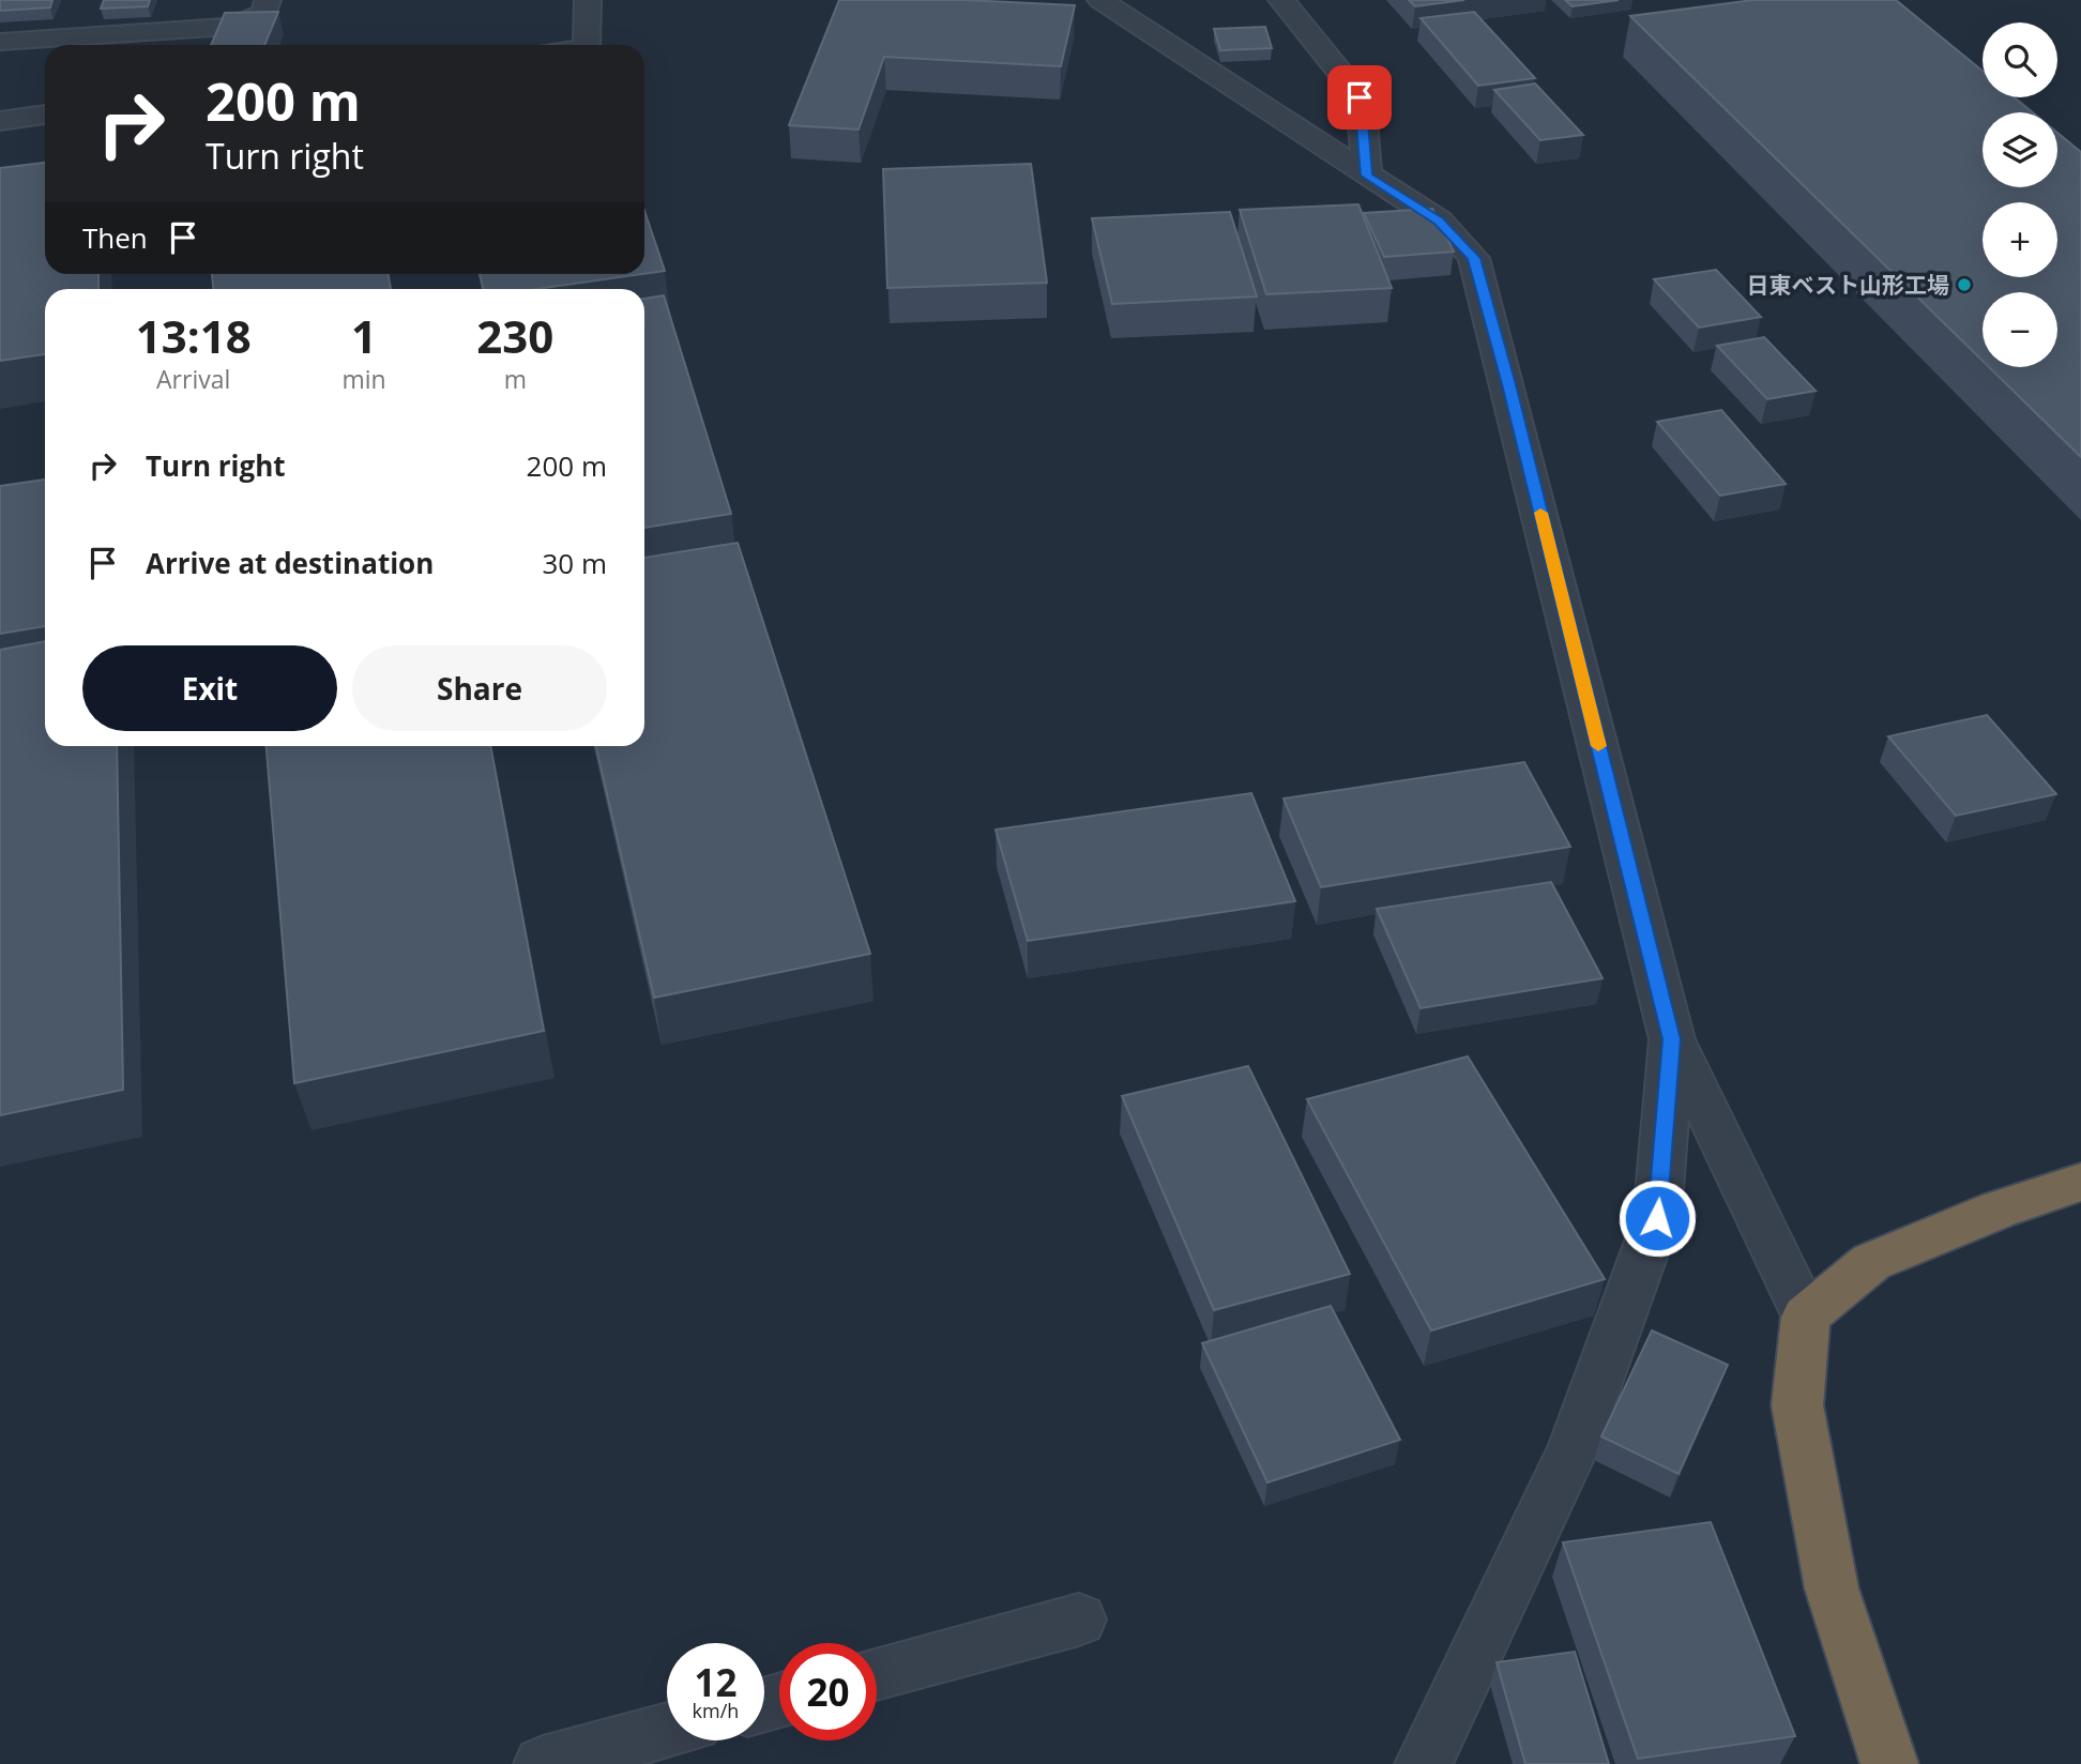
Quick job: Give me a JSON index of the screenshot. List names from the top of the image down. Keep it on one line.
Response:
{"places":["日東ベスト山形工場"],"page":{"map_buttons":["+","−"],"turn":["200 m","Turn right"],"then":"Then","eta":["13:18","Arrival","1","min","230","m"],"list":[{"name":"Turn right","value":"200 m"},{"name":"Arrive at destination","value":"30 m"}],"buttons":["Exit","Share"],"speed":"12 km/h","limit":"20"}}
